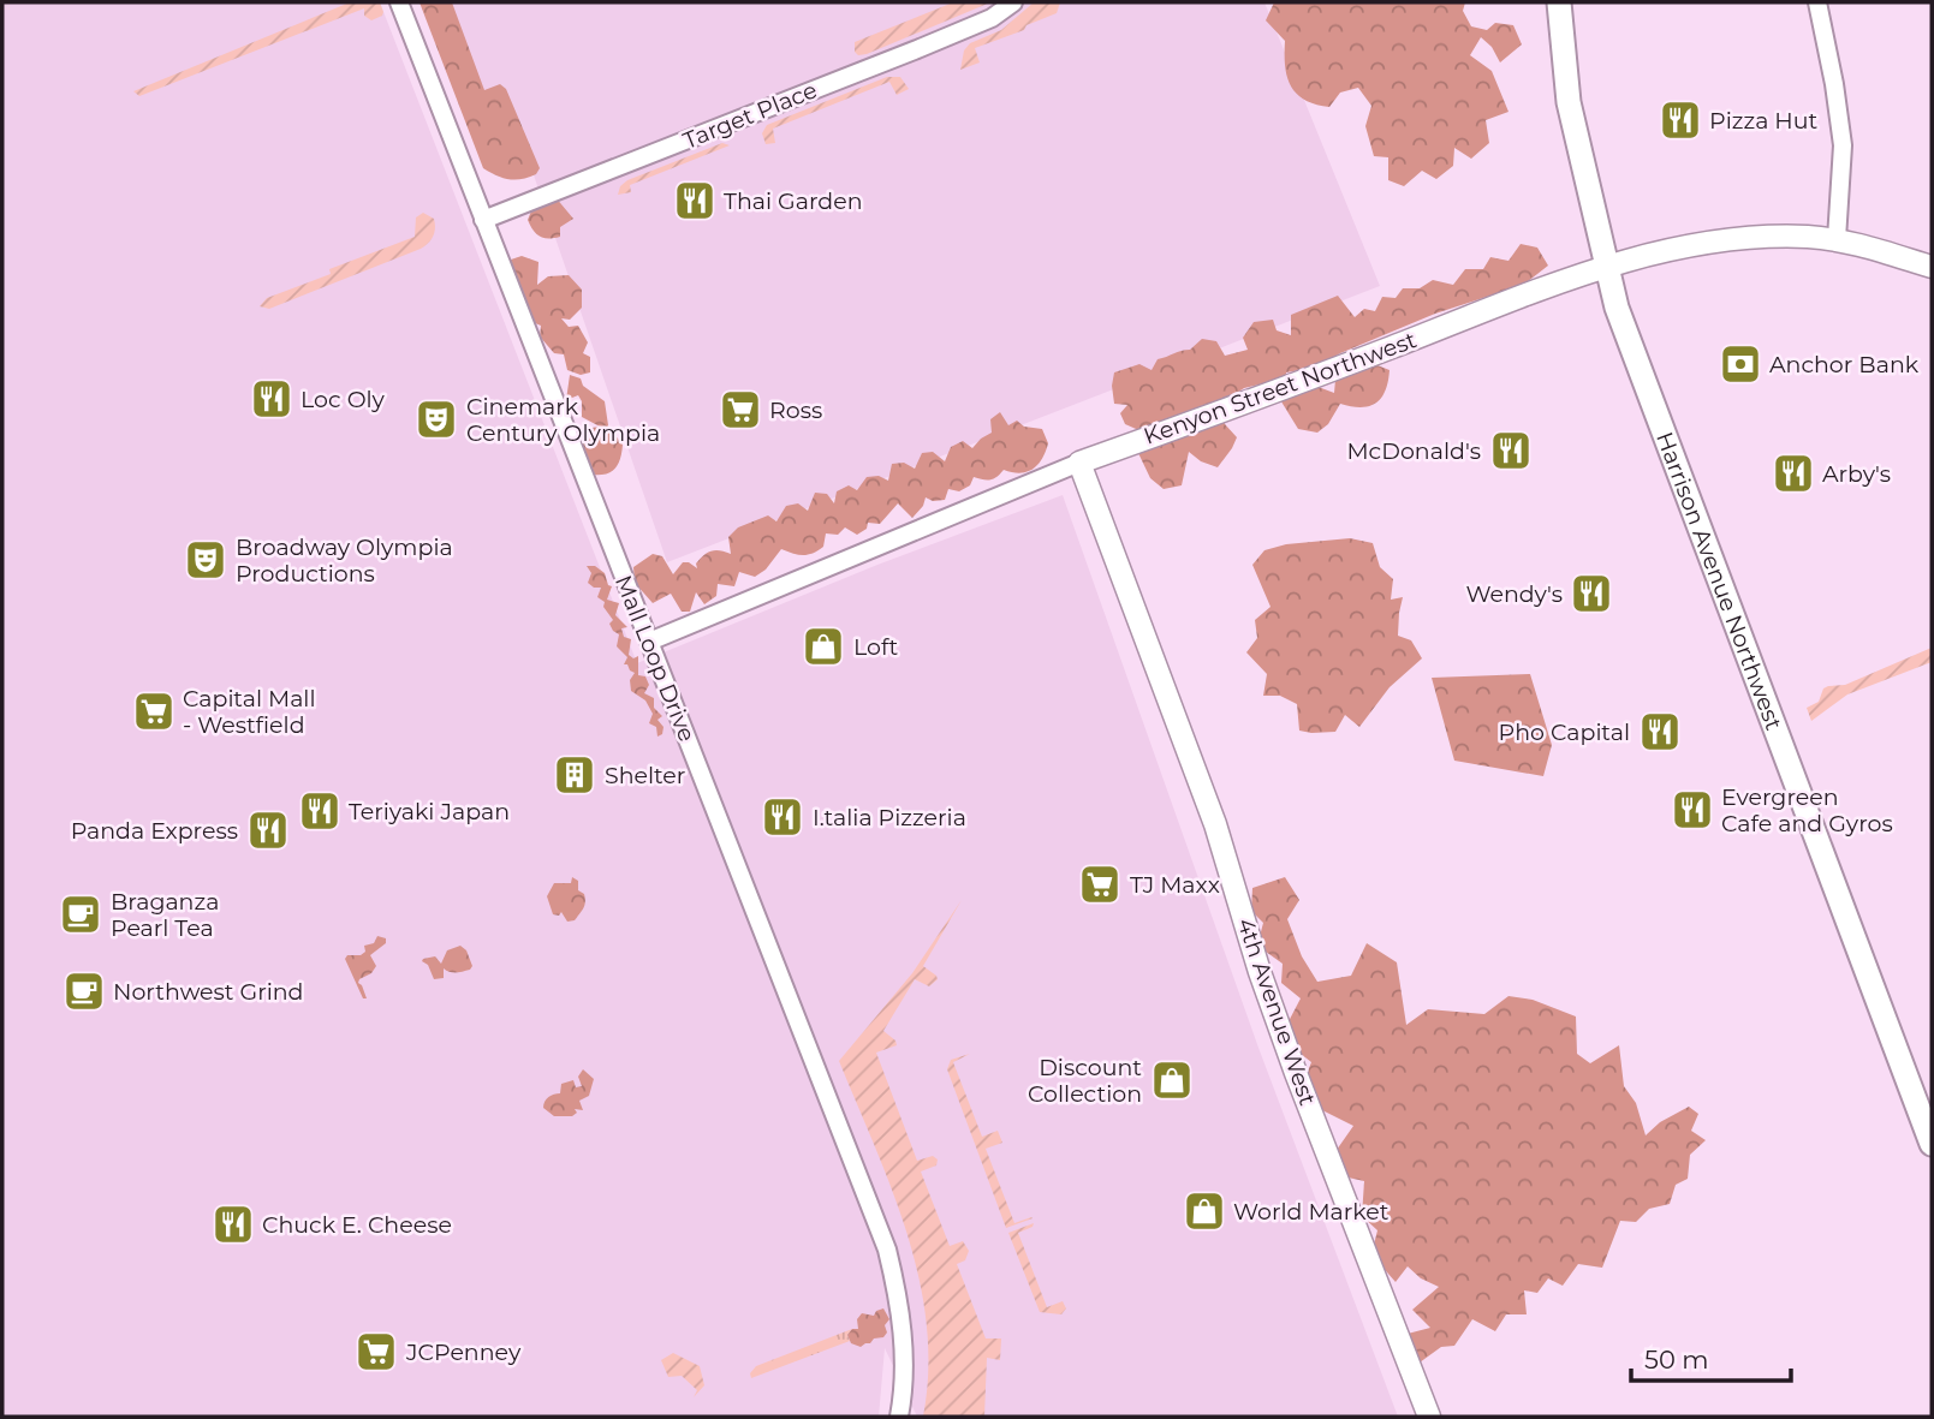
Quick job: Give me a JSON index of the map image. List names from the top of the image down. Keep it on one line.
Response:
{"streets":{"main road":["Harrison Avenue Northwest"],"street":["Target Place","Kenyon Street Northwest","Mall Loop Drive","4th Avenue West"]},"crossings":[["Target Place","Mall Loop Drive"],["Kenyon Street Northwest","Harrison Avenue Northwest"],["Kenyon Street Northwest","Mall Loop Drive"],["Kenyon Street Northwest","4th Avenue West"]],"places":{"restaurant":["Pizza Hut","Thai Garden","Loc Oly","McDonald's","Arby's","Wendy's","Pho Capital","Evergreen Cafe and Gyros","Teriyaki Japan","I.talia Pizzeria","Panda Express","Chuck E. Cheese"],"bank":["Anchor Bank"],"supermarket":["Ross","Capital Mall - Westfield","TJ Maxx","JCPenney"],"theatre":["Cinemark Century Olympia","Broadway Olympia Productions"],"shop":["Loft","Discount Collection","World Market"],"building":["Shelter"],"cafe":["Braganza Pearl Tea","Northwest Grind"]},"scale_bar":"50 m"}
